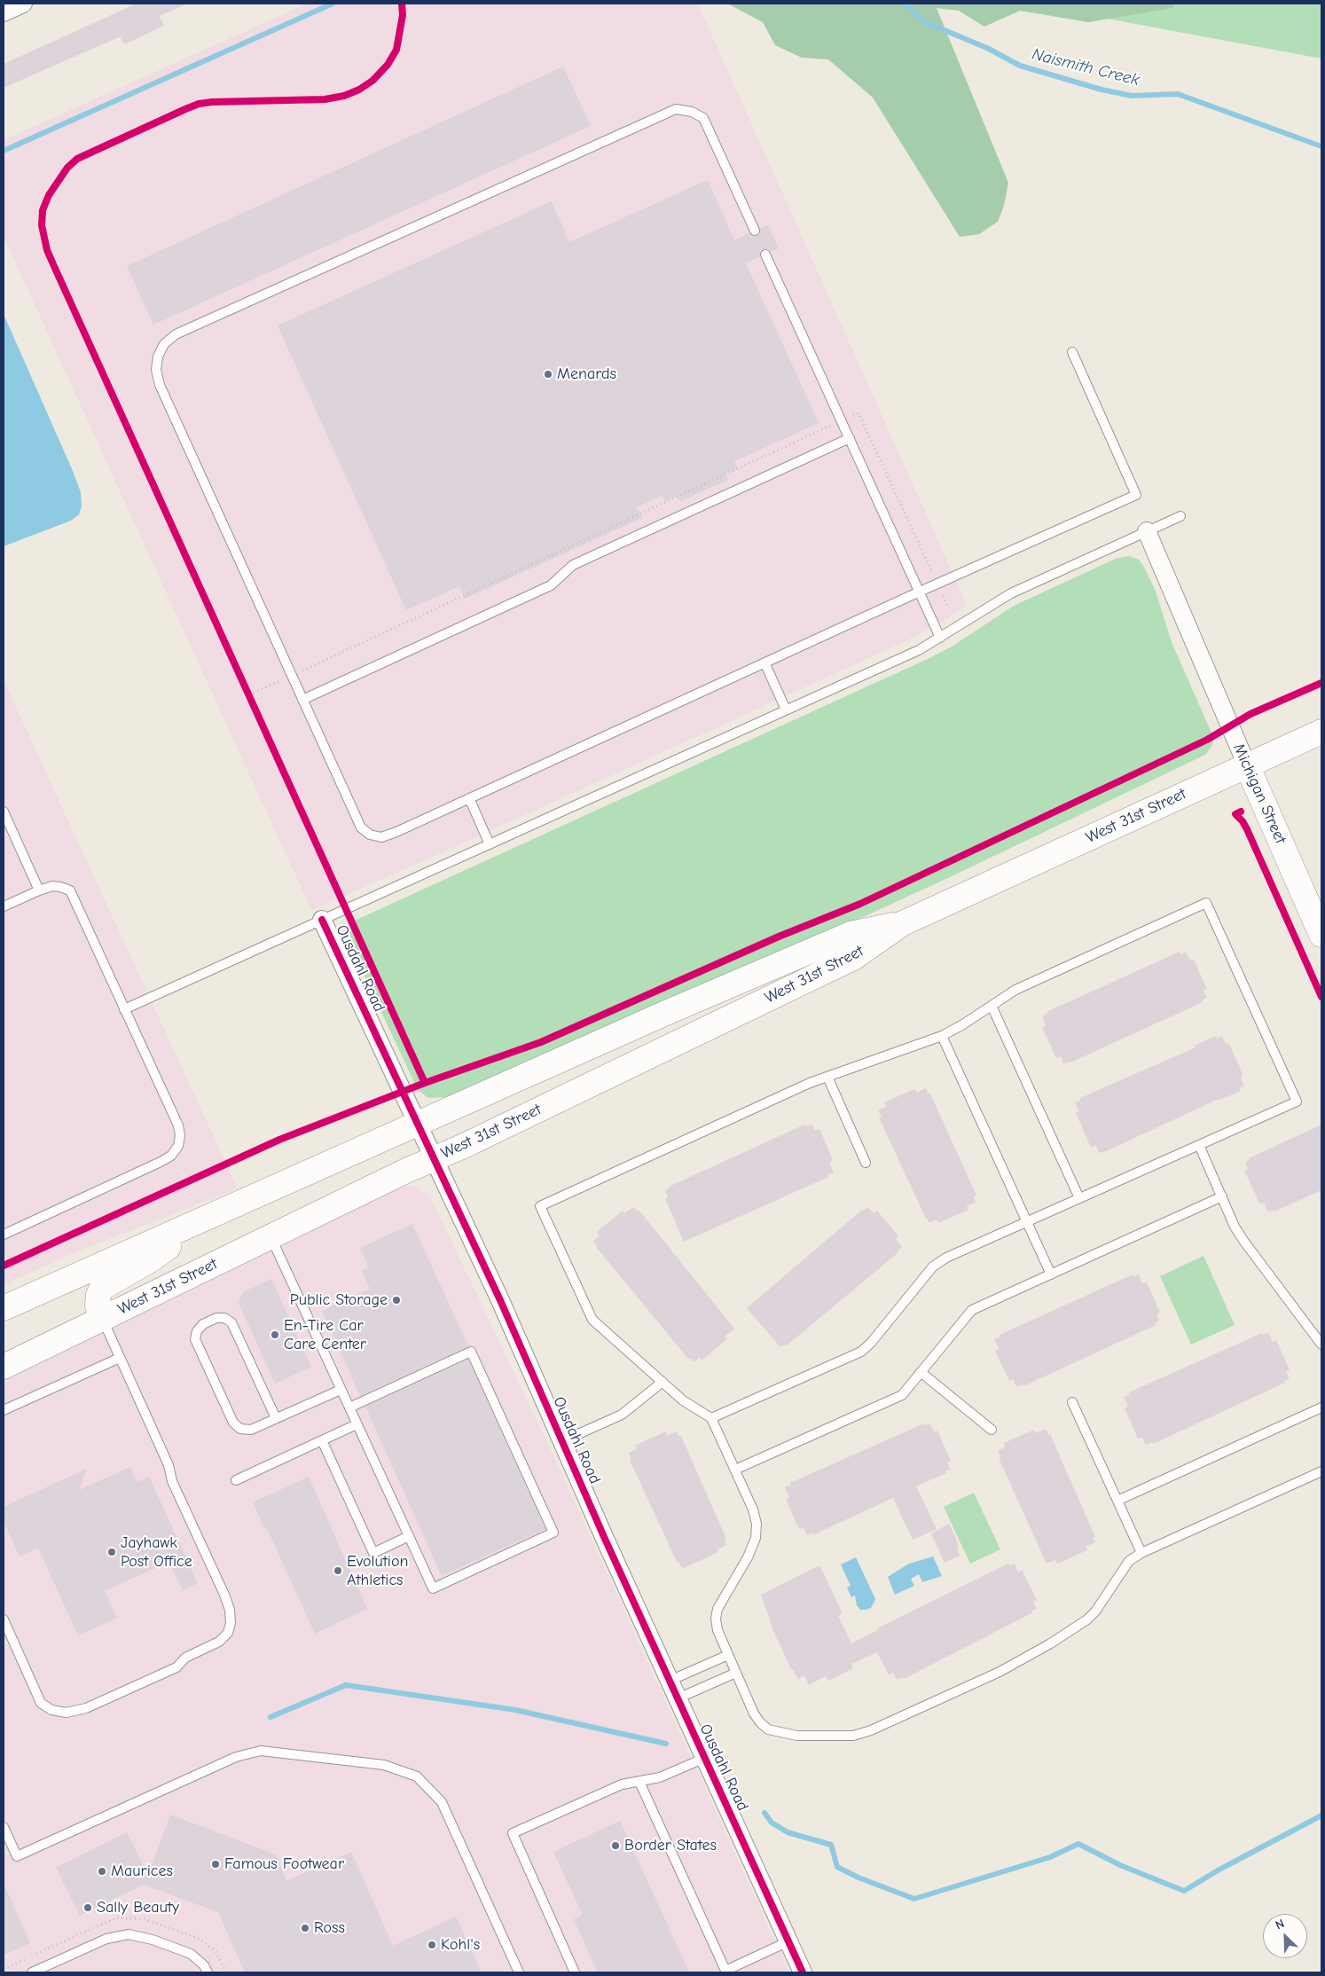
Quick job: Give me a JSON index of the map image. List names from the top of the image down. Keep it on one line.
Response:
{"streets":{"main road":["Michigan Street","West 31st Street"],"street":["Ousdahl Road"]},"crossings":[["Michigan Street","West 31st Street"],["West 31st Street","Ousdahl Road"]],"water":["Naismith Creek"],"places":["Menards","Public Storage","En-Tire Car Care Center","Jayhawk Post Office","Evolution Athletics","Border States","Famous Footwear","Maurices","Sally Beauty","Ross","Kohl's"],"north":"top left"}
